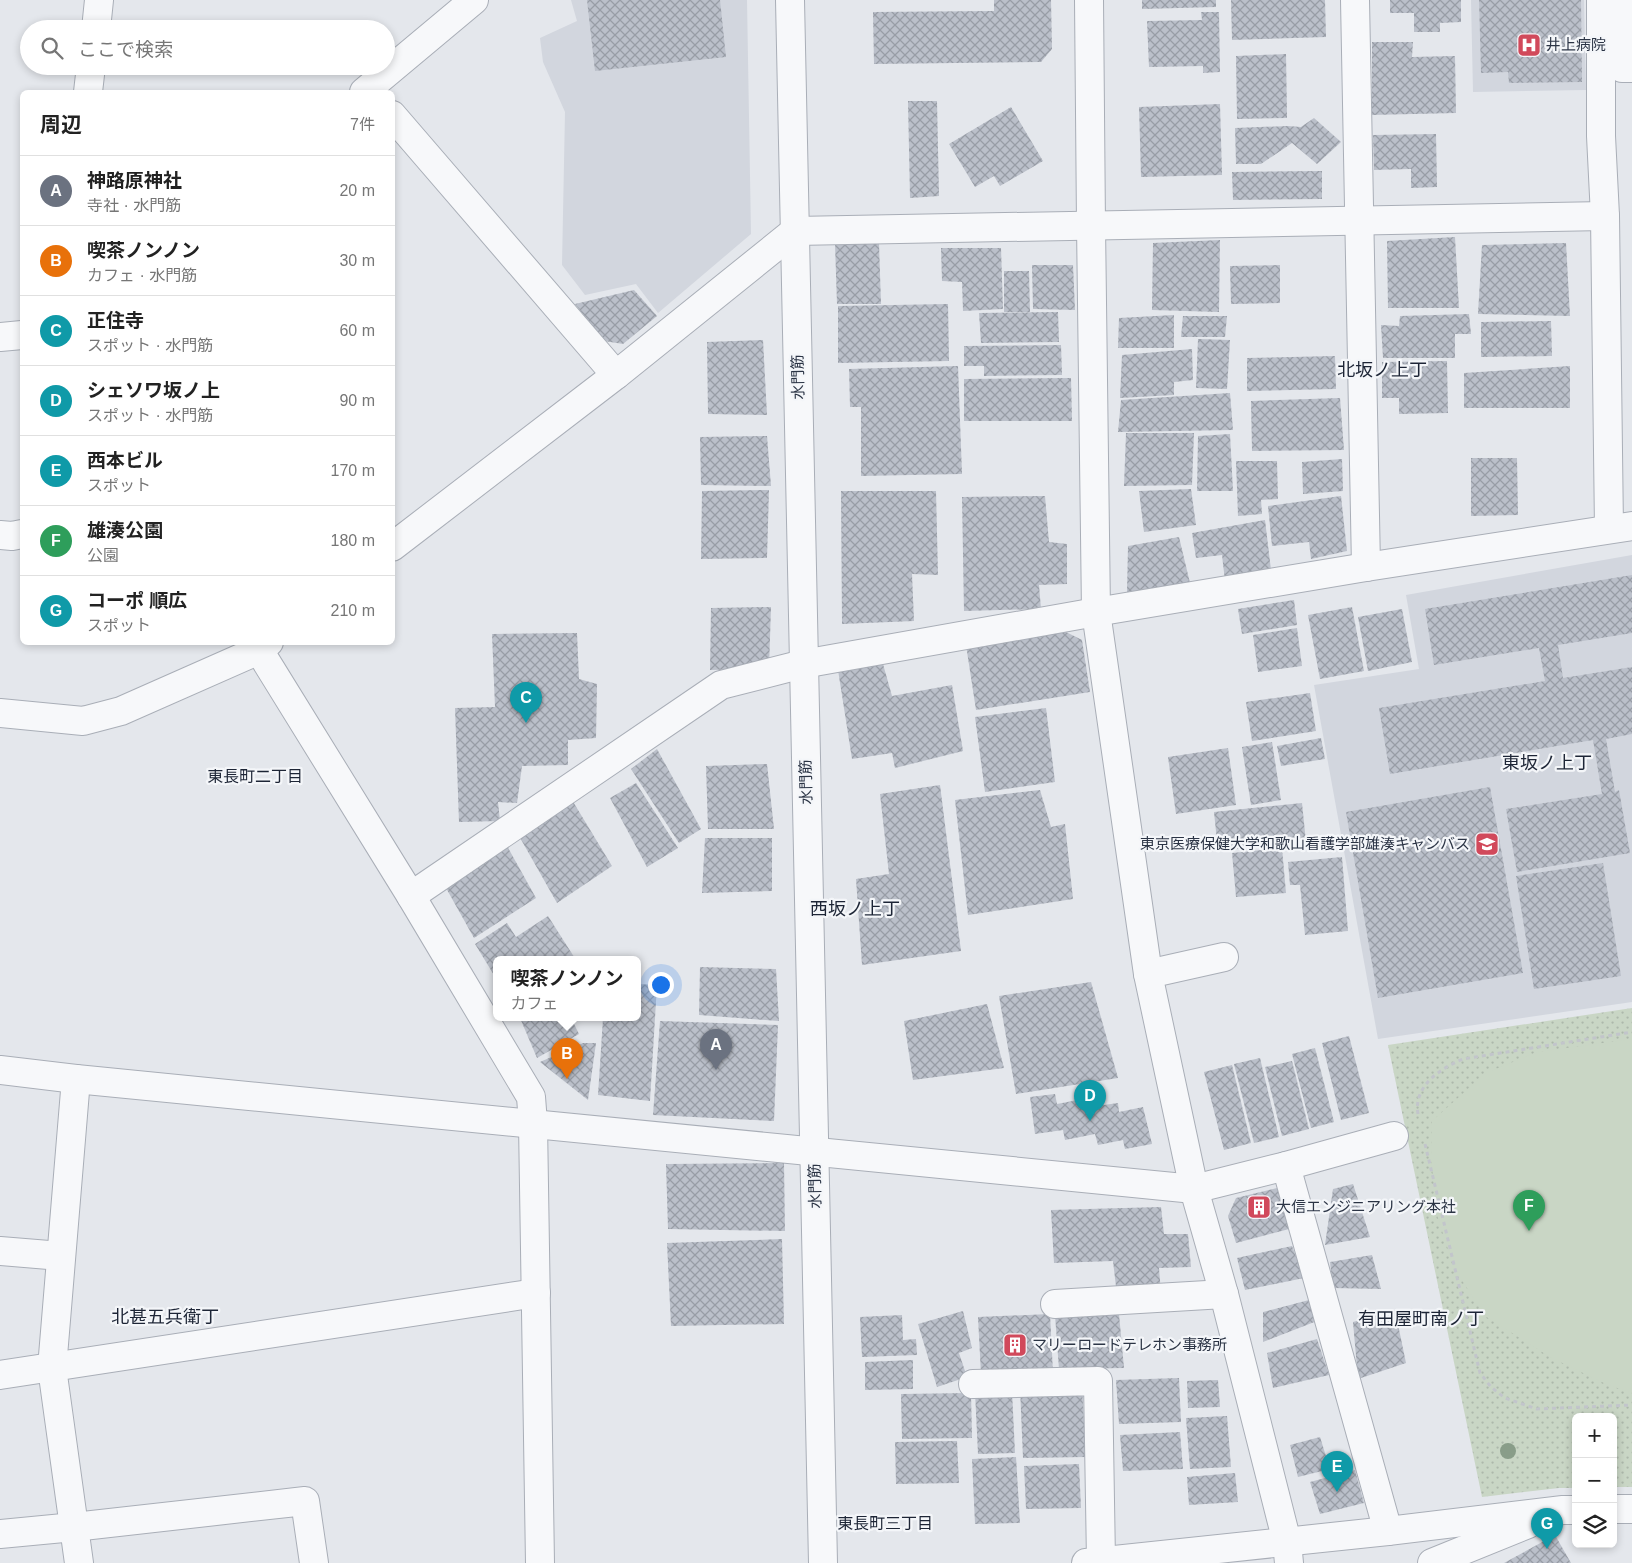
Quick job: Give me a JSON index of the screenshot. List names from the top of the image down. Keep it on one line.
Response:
{"streets":{"street":["水門筋"]},"districts":["北坂ノ上丁","東坂ノ上丁","東長町二丁目","西坂ノ上丁","北甚五兵衛丁","有田屋町南ノ丁","東長町三丁目"],"places":{"hospital":["井上病院"],"school or university":["東京医療保健大学和歌山看護学部雄湊キャンバス"],"building":["大信エンジニアリング本社","マリーロードテレホン事務所"]},"page":{"search":"ここで検索","heading":["周辺","7件"],"list":[{"mark":"A","name":"神路原神社","note":"寺社 · 水門筋","value":"20 m"},{"mark":"B","name":"喫茶ノンノン","note":"カフェ · 水門筋","value":"30 m"},{"mark":"C","name":"正住寺","note":"スポット · 水門筋","value":"60 m"},{"mark":"D","name":"シェソワ坂ノ上","note":"スポット · 水門筋","value":"90 m"},{"mark":"E","name":"西本ビル","note":"スポット","value":"170 m"},{"mark":"F","name":"雄湊公園","note":"公園","value":"180 m"},{"mark":"G","name":"コーポ 順広","note":"スポット","value":"210 m"}],"pins":["C","A","B","D","F","E","G"],"popup":["喫茶ノンノン","カフェ"],"map_buttons":["+","−"]}}
